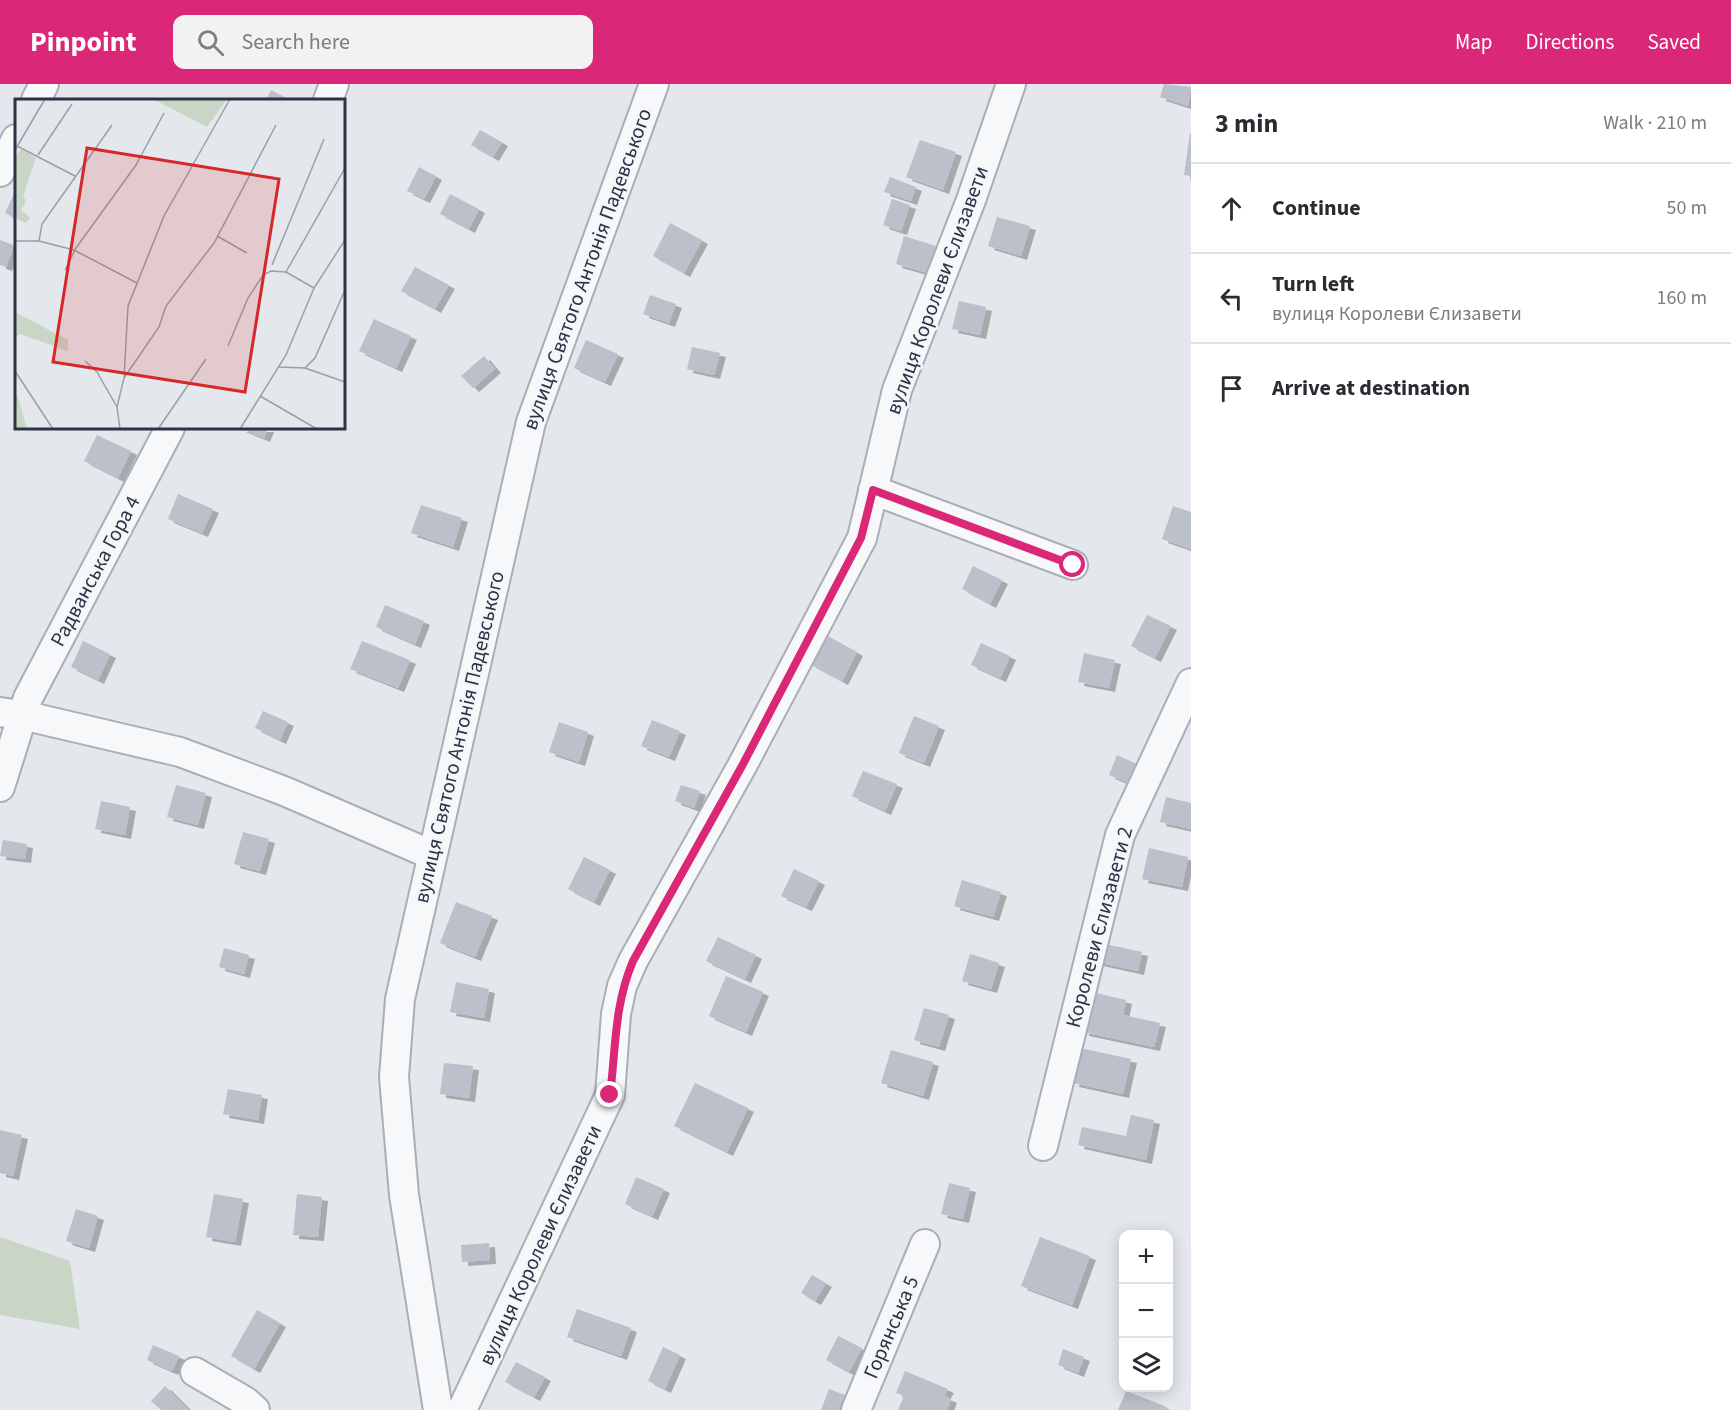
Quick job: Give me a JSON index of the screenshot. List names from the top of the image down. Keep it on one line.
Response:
{"streets":{"street":["вулиця Святого Антонія Падевського","вулиця Королеви Єлизавети","Радванська Гора 4","Королеви Єлизавети 2","Горянська 5"]},"page":{"header":"Pinpoint","search":"Search here","nav":["Map","Directions","Saved"],"heading":["3 min","Walk · 210 m"],"list":[["Continue","50 m"],["Turn left","вулиця Королеви Єлизавети","160 m"],"Arrive at destination"],"map_buttons":["+","−"]}}
